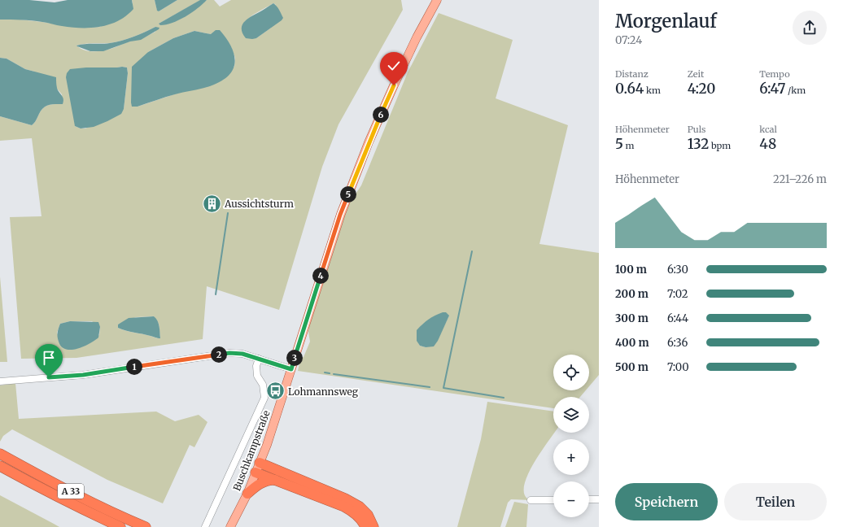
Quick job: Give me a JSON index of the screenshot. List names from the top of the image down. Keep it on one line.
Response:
{"streets":{"highway":["A 33"],"main road":["Buschkampstraße"]},"places":{"building":["Aussichtsturm"],"bus stop":["Lohmannsweg"]},"page":{"heading":["Morgenlauf","07:24"],"stats":[["Distanz","0.64 km"],["Zeit","4:20"],["Tempo","6:47 /km"],["Höhenmeter","5 m"],["Puls","132 bpm"],["kcal","48"]],"pins":["6","5","4","2","3","1"],"chart":["Höhenmeter","221–226 m"],"list":[{"name":"100 m","note":"6:30"},{"name":"200 m","note":"7:02"},{"name":"300 m","note":"6:44"},{"name":"400 m","note":"6:36"},{"name":"500 m","note":"7:00"}],"map_buttons":["+","−"],"buttons":["Speichern","Teilen"]}}
